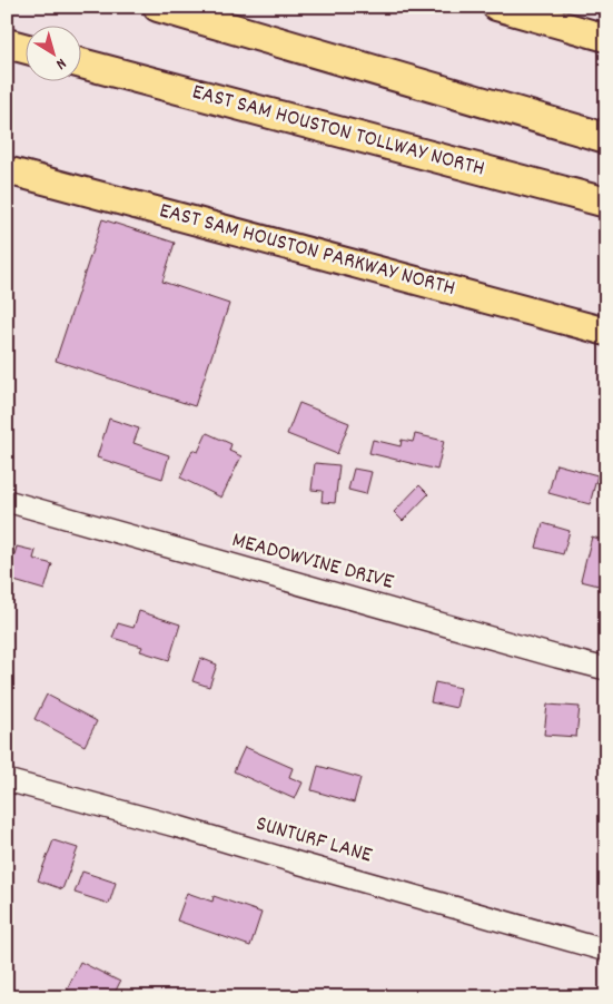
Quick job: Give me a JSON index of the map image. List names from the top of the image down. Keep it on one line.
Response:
{"streets":{"highway":["EAST SAM HOUSTON TOLLWAY NORTH"],"main road":["EAST SAM HOUSTON PARKWAY NORTH"],"street":["MEADOWVINE DRIVE","SUNTURF LANE"]},"north":"bottom right"}
